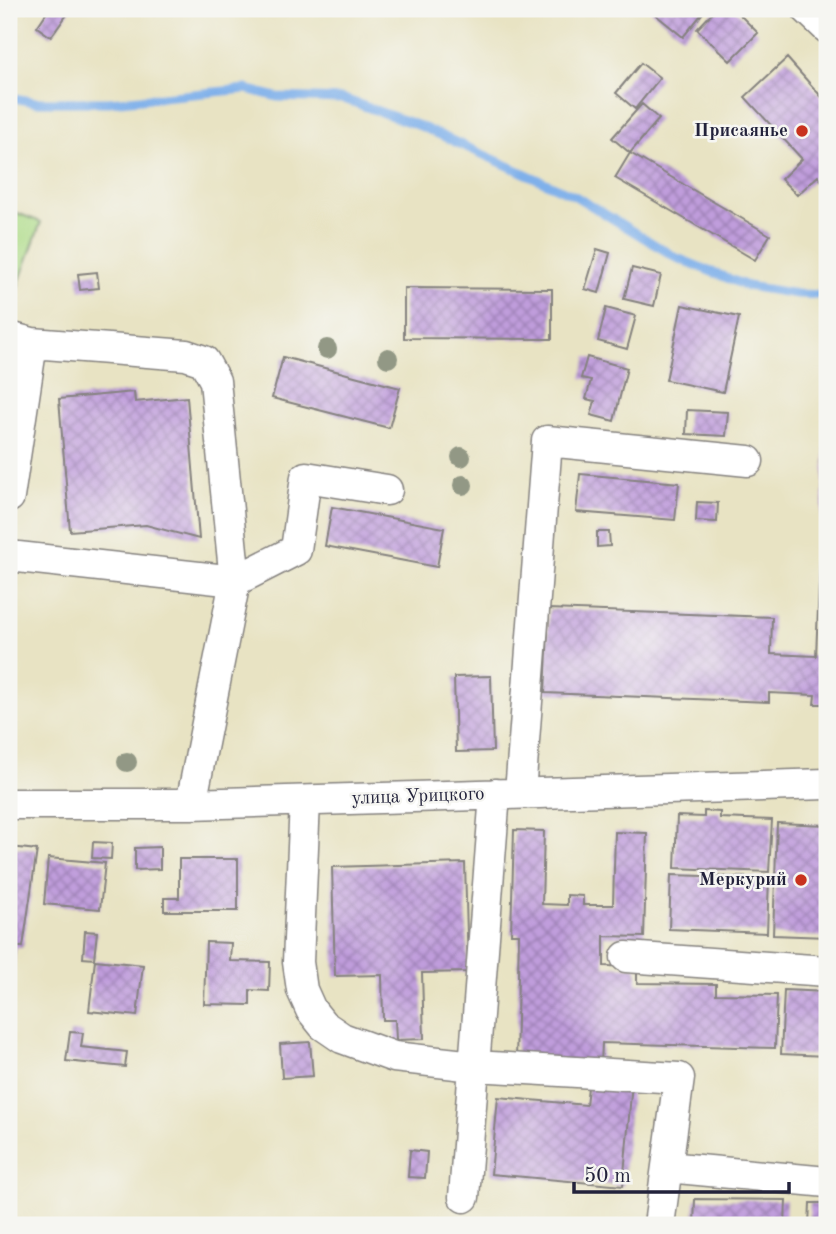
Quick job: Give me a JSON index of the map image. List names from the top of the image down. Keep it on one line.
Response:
{"streets":{"street":["улица Урицкого"]},"places":["Присаянье","Меркурий"],"scale_bar":"50 m"}
